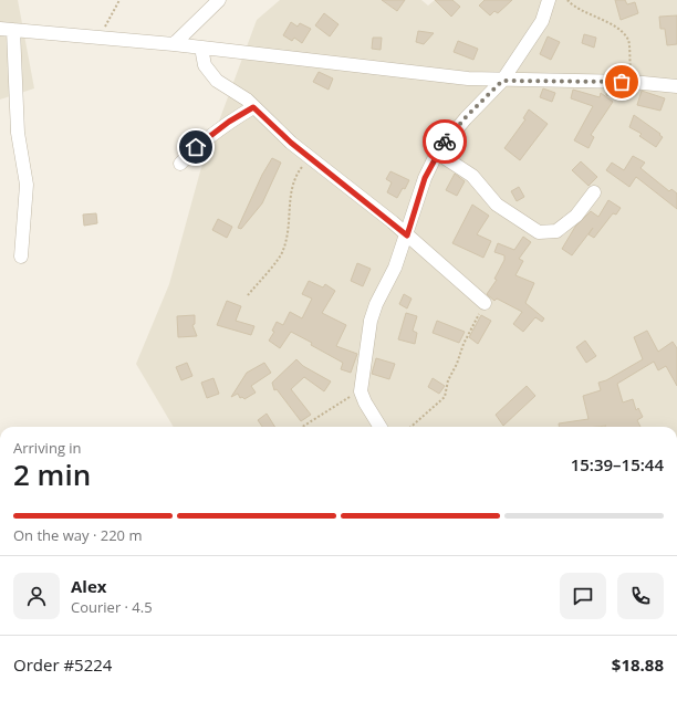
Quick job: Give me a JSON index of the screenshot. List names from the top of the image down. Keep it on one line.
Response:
{"page":{"heading":["2 min","Arriving in","15:39–15:44"],"panel":["Alex","Courier · 4.5","Order #5224","$18.88"],"bar":"On the way · 220 m"}}
